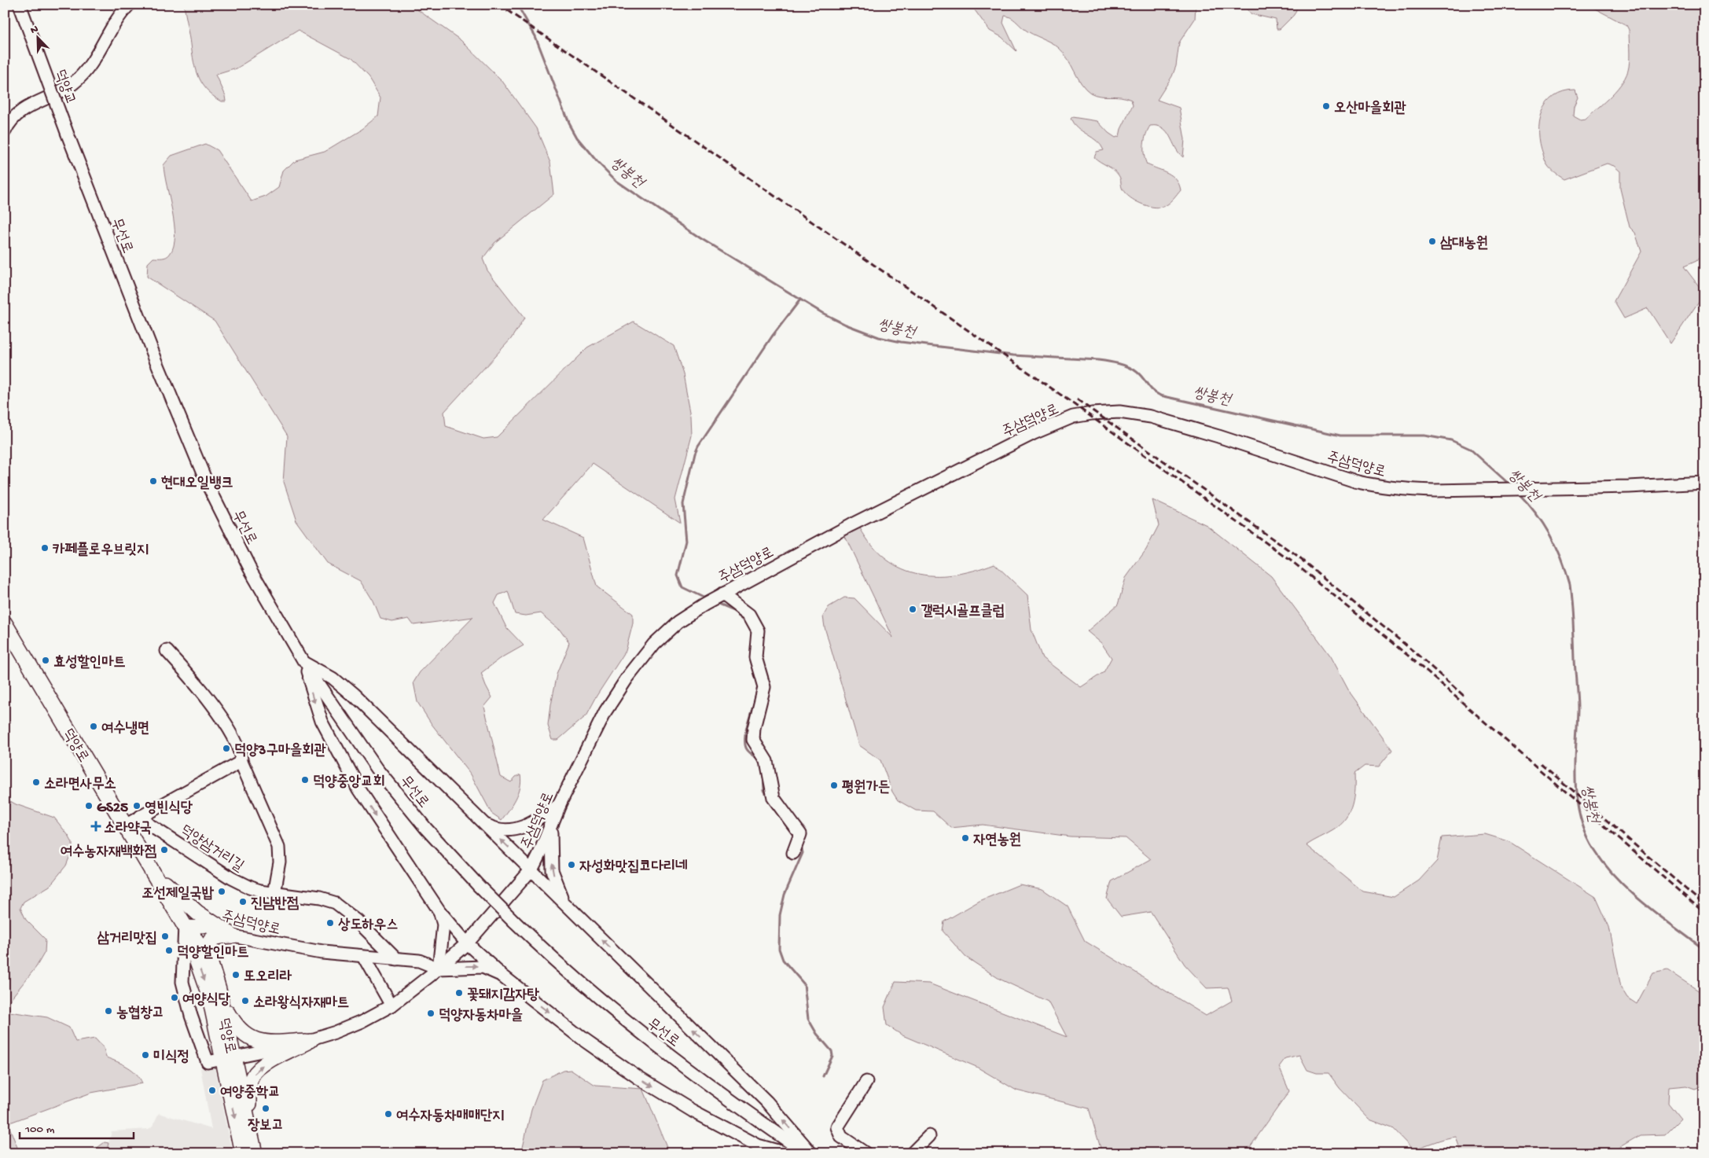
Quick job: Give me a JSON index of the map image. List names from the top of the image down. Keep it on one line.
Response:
{"streets":{"main road":["덕양로"],"street":["덕양교","무선로","주삼덕양로","덕양삼거리길"]},"crossings":[["덕양교","무선로"],["주삼덕양로","덕양로"],["주삼덕양로","덕양삼거리길"]],"water":["쌍봉천"],"places":{"other":["오산마을회관","삼대농원","현대오일뱅크","카페플로우브릿지","갤럭시골프클럽","효성할인마트","여수냉면","덕양3구마을회관","덕양중앙교회","소라면사무소","평원가든","GS25","영빈식당","자연농원","여수농자재백화점","자성화맛집코다리네","조선제일국밥","진남반점","상도하우스","삼거리맛집","덕양할인마트","또오리라","꽃돼지감자탕","여양식당","소라왕식자재마트","농협창고","덕양자동차마을","미식정","여양중학교","장보고","여수자동차매매단지"],"health":["소라약국"]},"scale_bar":"100 m","north":"top left"}
